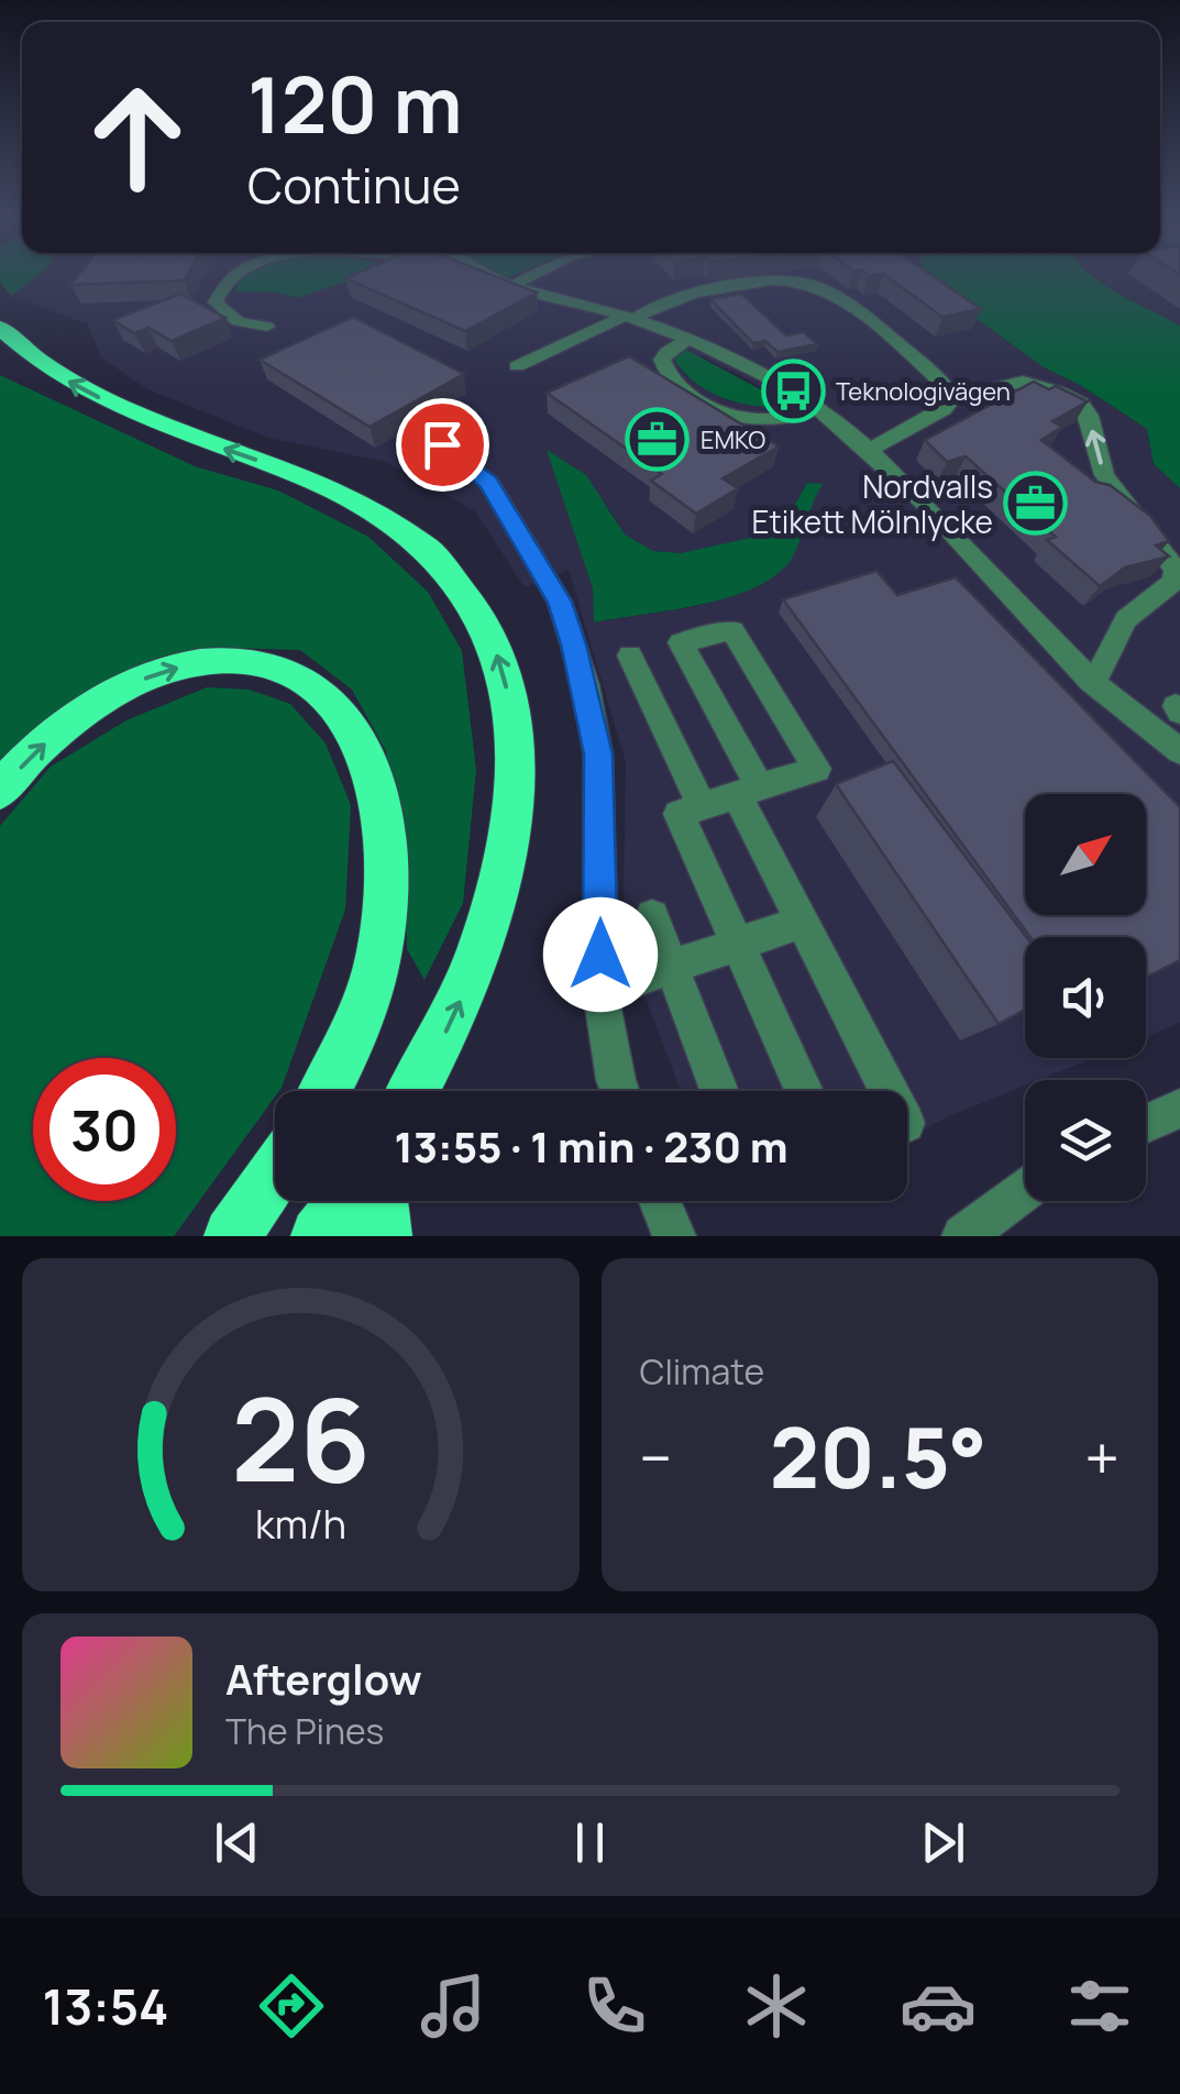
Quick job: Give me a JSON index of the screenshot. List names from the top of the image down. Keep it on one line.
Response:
{"places":{"bus stop":["Teknologivägen"],"office":["EMKO","Nordvalls Etikett Mölnlycke"]},"north":"top right","page":{"turn":["120 m","Continue"],"limit":"30","trip":"13:55 · 1 min · 230 m","tile":"Climate","heat":["−","20.5°","+"],"song":["Afterglow","The Pines"],"tabs":"13:54","gauge":["26","km/h"]}}
